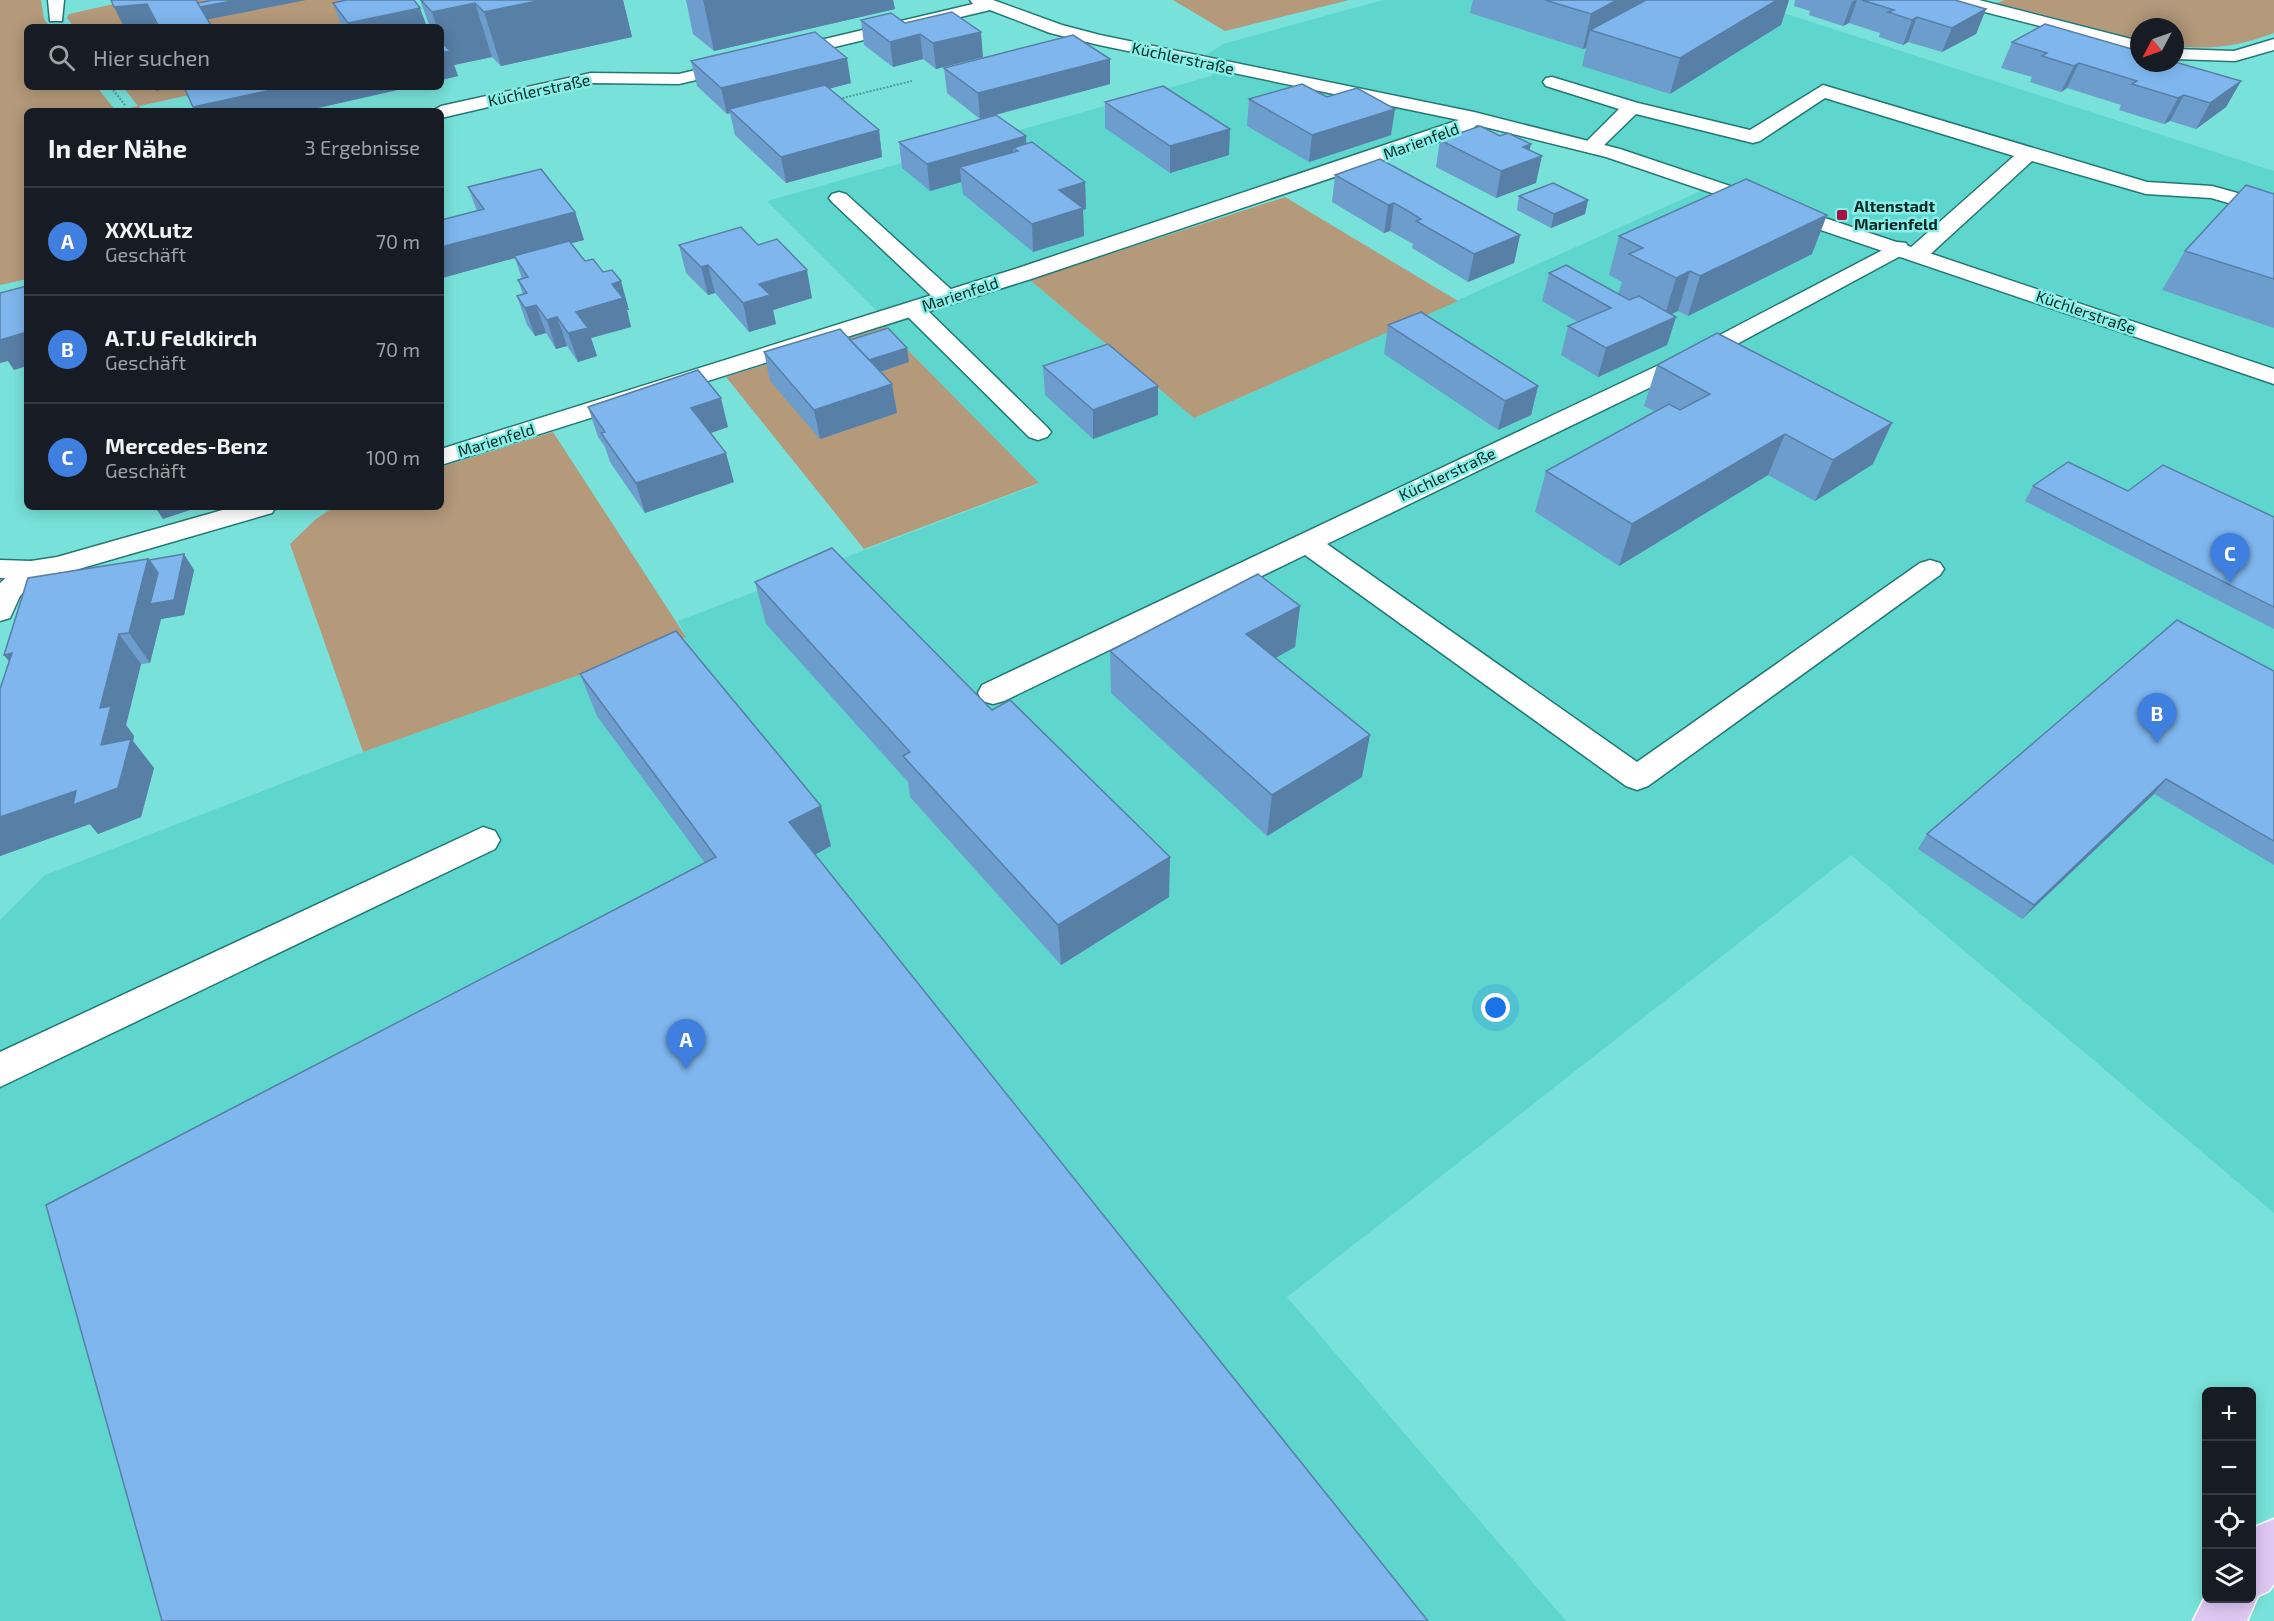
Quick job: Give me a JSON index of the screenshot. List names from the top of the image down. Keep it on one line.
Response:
{"streets":{"street":["Küchlerstraße","Marienfeld"]},"crossings":[["Küchlerstraße","Marienfeld"]],"places":{"transit":["Altenstadt Marienfeld"]},"north":"bottom left","page":{"search":"Hier suchen","heading":["In der Nähe","3 Ergebnisse"],"list":[{"mark":"A","name":"XXXLutz","note":"Geschäft","value":"70 m"},{"mark":"B","name":"A.T.U Feldkirch","note":"Geschäft","value":"70 m"},{"mark":"C","name":"Mercedes-Benz","note":"Geschäft","value":"100 m"}],"pins":["C","B","A"],"map_buttons":["+","−"]}}
